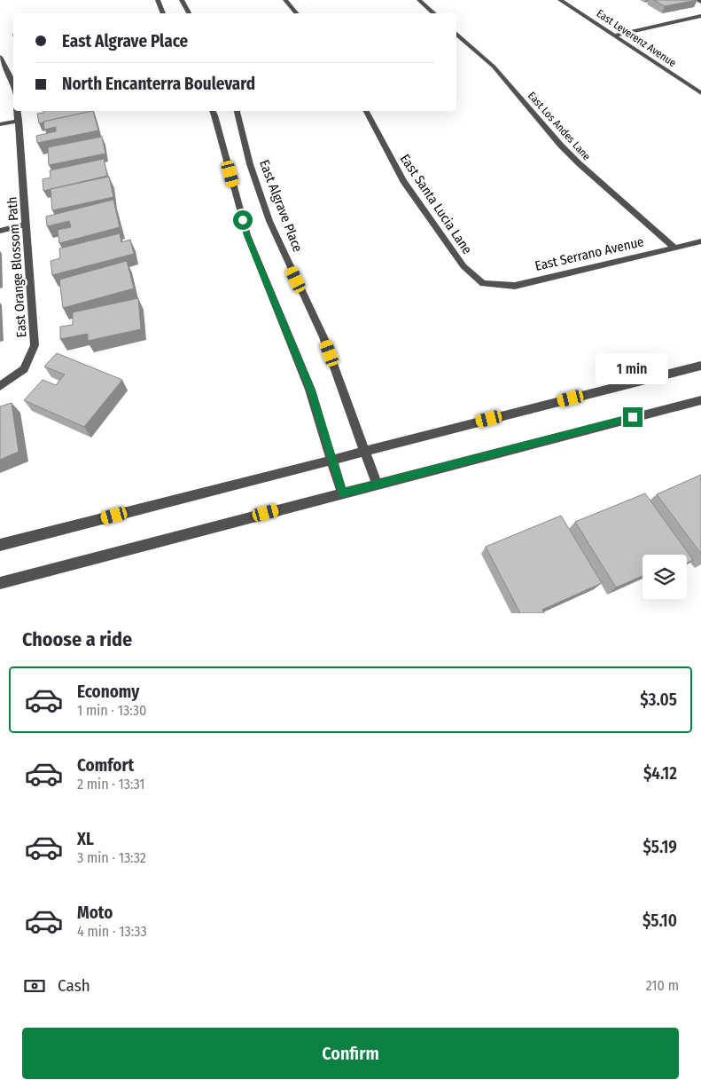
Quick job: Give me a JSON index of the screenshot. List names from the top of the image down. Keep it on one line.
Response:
{"streets":{"street":["East Leverenz Avenue","East Los Andes Lane","East Santa Lucia Lane","East Algrave Place","East Serrano Avenue","East Orange Blossom Path"]},"crossings":[["East Los Andes Lane","East Serrano Avenue"],["East Santa Lucia Lane","East Serrano Avenue"]],"page":{"banner":["East Algrave Place","North Encanterra Boulevard"],"bubble":"1 min","heading":"Choose a ride","list":[{"name":"Economy","note":"1 min · 13:30","value":"$3.05"},{"name":"Comfort","note":"2 min · 13:31","value":"$4.12"},{"name":"XL","note":"3 min · 13:32","value":"$5.19"},{"name":"Moto","note":"4 min · 13:33","value":"$5.10"}],"pay":["Cash","210 m"],"buttons":"Confirm"}}
